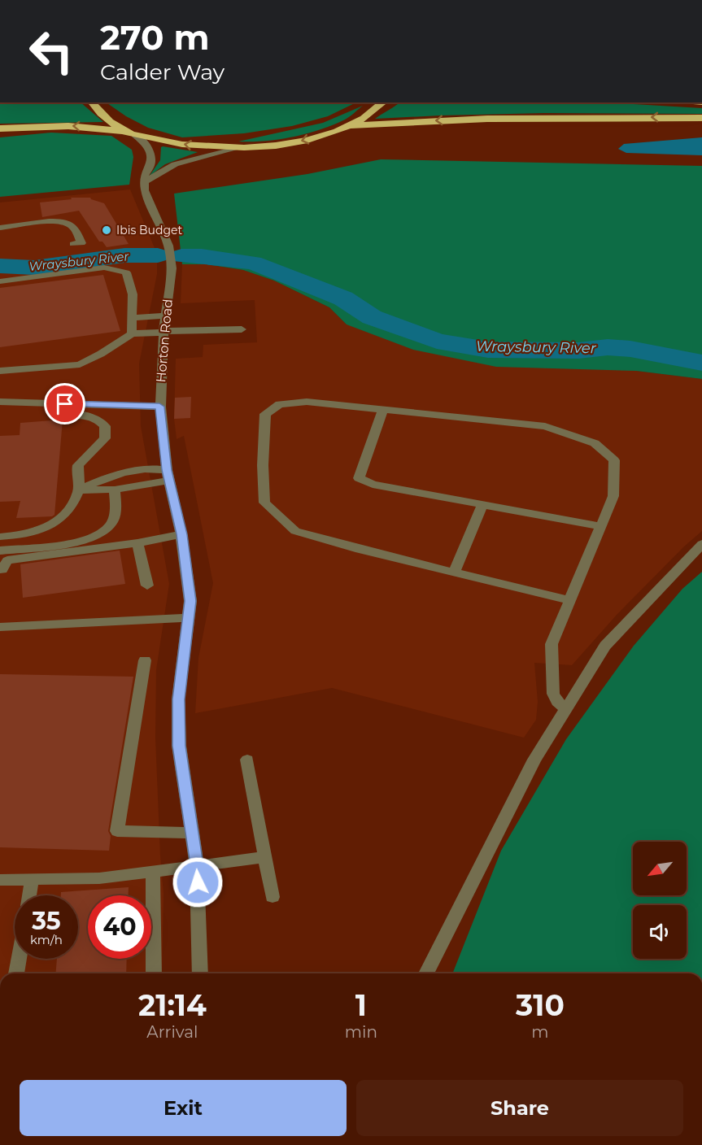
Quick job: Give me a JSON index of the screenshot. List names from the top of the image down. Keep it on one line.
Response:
{"streets":{"street":["Horton Road"]},"water":["Wraysbury River"],"places":["Ibis Budget"],"north":"bottom left","page":{"turn":["270 m","Calder Way"],"speed":"35 km/h","limit":"40","eta":["21:14","Arrival","1","min","310","m"],"buttons":["Exit","Share"]}}
